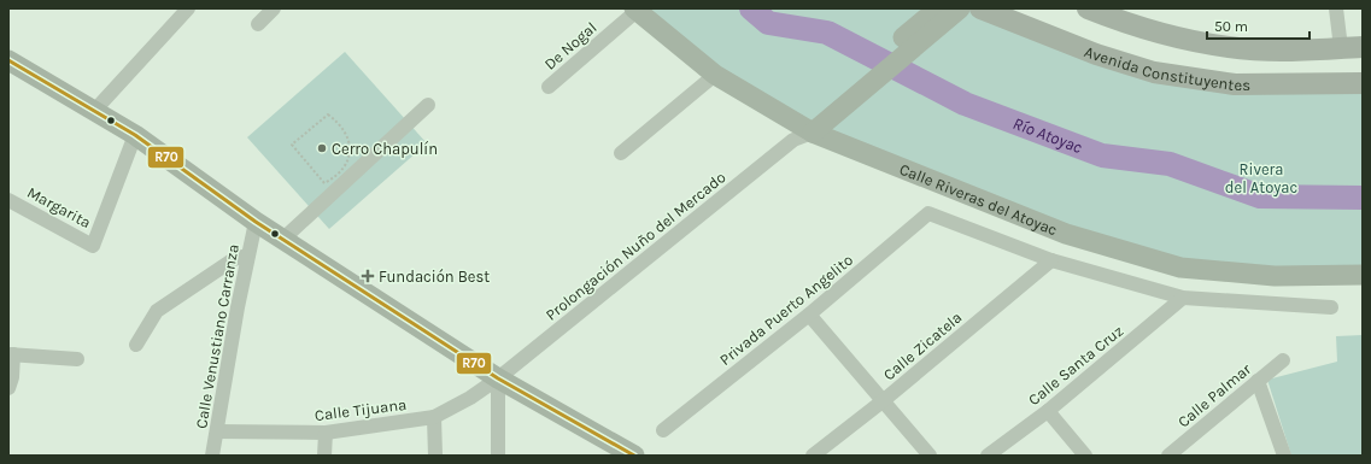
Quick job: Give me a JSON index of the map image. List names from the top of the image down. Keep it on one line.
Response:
{"streets":{"main road":["Avenida Constituyentes"],"street":["De Nogal","Calle Riveras del Atoyac","Margarita","Prolongación Nuño del Mercado","Privada Puerto Angelito","Calle Venustiano Carranza","Calle Zicatela","Calle Santa Cruz","Calle Palmar","Calle Tijuana"]},"crossings":[["De Nogal","Calle Riveras del Atoyac"],["Calle Riveras del Atoyac","Prolongación Nuño del Mercado"],["Prolongación Nuño del Mercado","Calle Tijuana"],["Privada Puerto Angelito","Calle Zicatela"],["Calle Venustiano Carranza","Calle Tijuana"]],"water":["Río Atoyac"],"parks":["Rivera del Atoyac"],"places":{"other":["Cerro Chapulín"],"health":["Fundación Best"]},"lines":["transit line R70"],"scale_bar":"50 m"}
